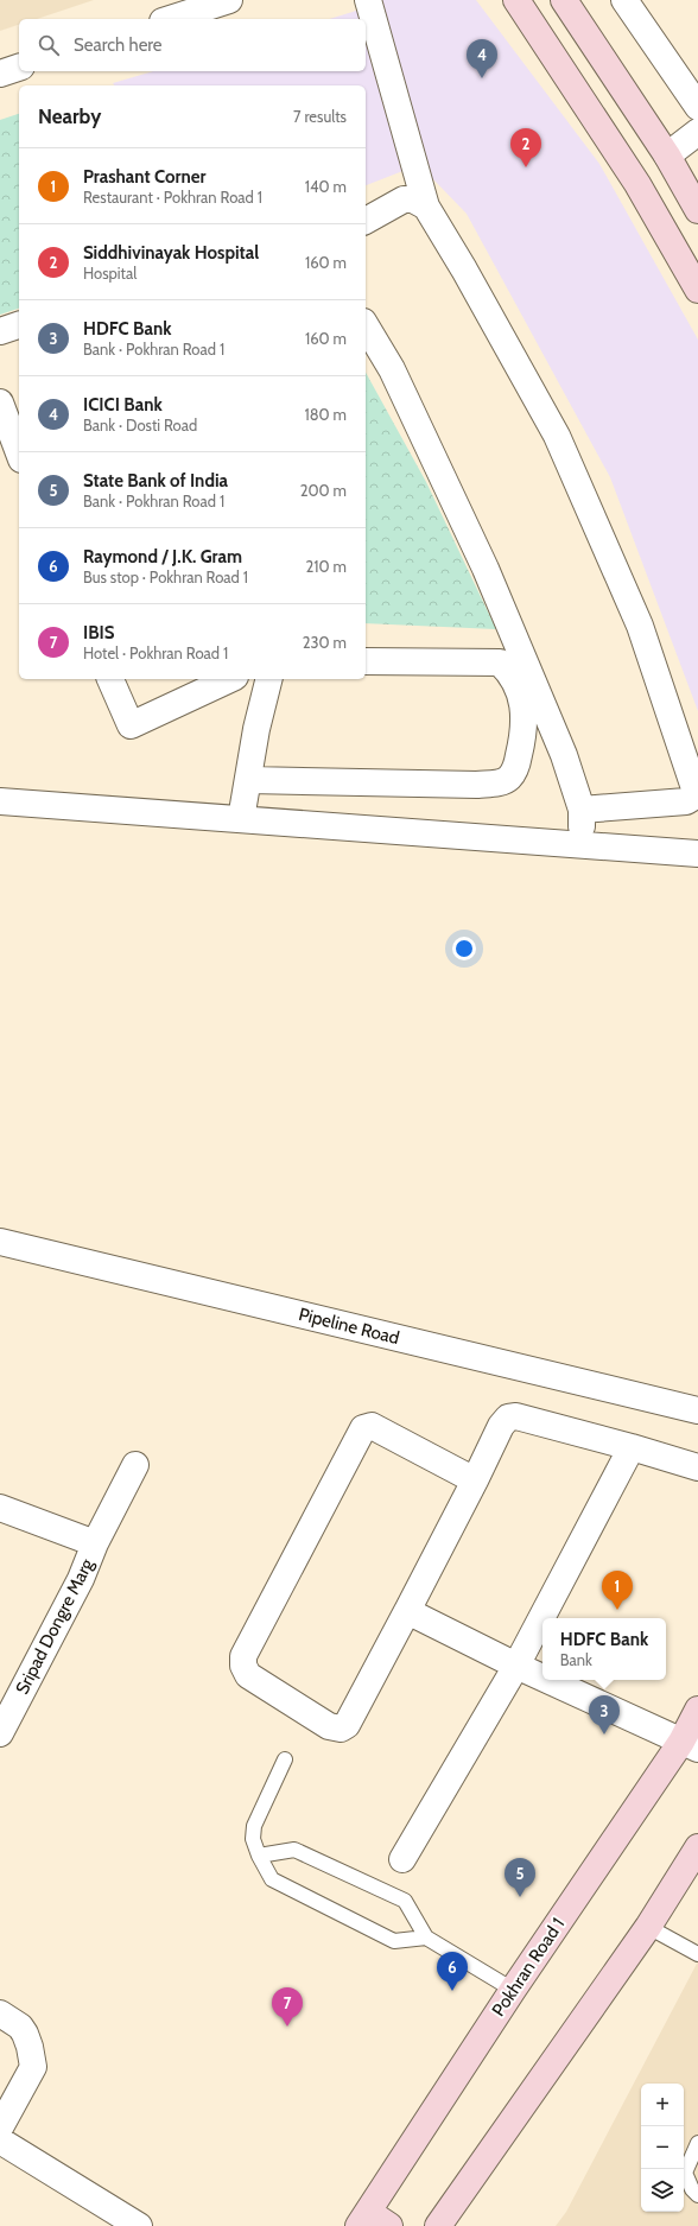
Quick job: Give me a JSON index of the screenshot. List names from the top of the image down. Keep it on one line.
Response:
{"streets":{"main road":["Pokhran Road 1"],"street":["Pipeline Road","Sripad Dongre Marg"]},"page":{"search":"Search here","pins":["4","2","1","3","5","6","7"],"heading":["Nearby","7 results"],"list":[{"mark":"1","name":"Prashant Corner","note":"Restaurant · Pokhran Road 1","value":"140 m"},{"mark":"2","name":"Siddhivinayak Hospital","note":"Hospital","value":"160 m"},{"mark":"3","name":"HDFC Bank","note":"Bank · Pokhran Road 1","value":"160 m"},{"mark":"4","name":"ICICI Bank","note":"Bank · Dosti Road","value":"180 m"},{"mark":"5","name":"State Bank of India","note":"Bank · Pokhran Road 1","value":"200 m"},{"mark":"6","name":"Raymond / J.K. Gram","note":"Bus stop · Pokhran Road 1","value":"210 m"},{"mark":"7","name":"IBIS","note":"Hotel · Pokhran Road 1","value":"230 m"}],"popup":["HDFC Bank","Bank"],"map_buttons":["+","−"]}}
